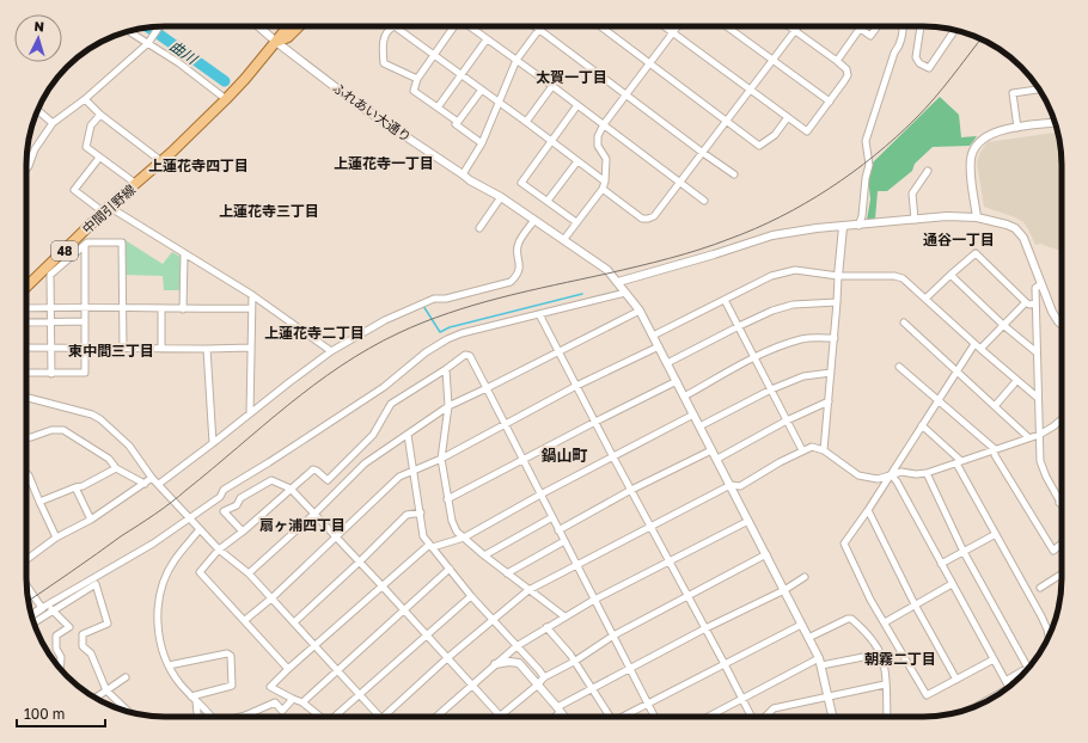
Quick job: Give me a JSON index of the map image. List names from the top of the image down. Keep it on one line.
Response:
{"streets":{"main road":["中間引野線","48"],"street":["ふれあい大通り"]},"crossings":[["ふれあい大通り","中間引野線"]],"districts":["太賀一丁目","上蓮花寺一丁目","上蓮花寺四丁目","上蓮花寺三丁目","通谷一丁目","上蓮花寺二丁目","東中間三丁目","鍋山町","扇ヶ浦四丁目","朝霧二丁目"],"water":["曲川"],"scale_bar":"100 m","north":"top"}
